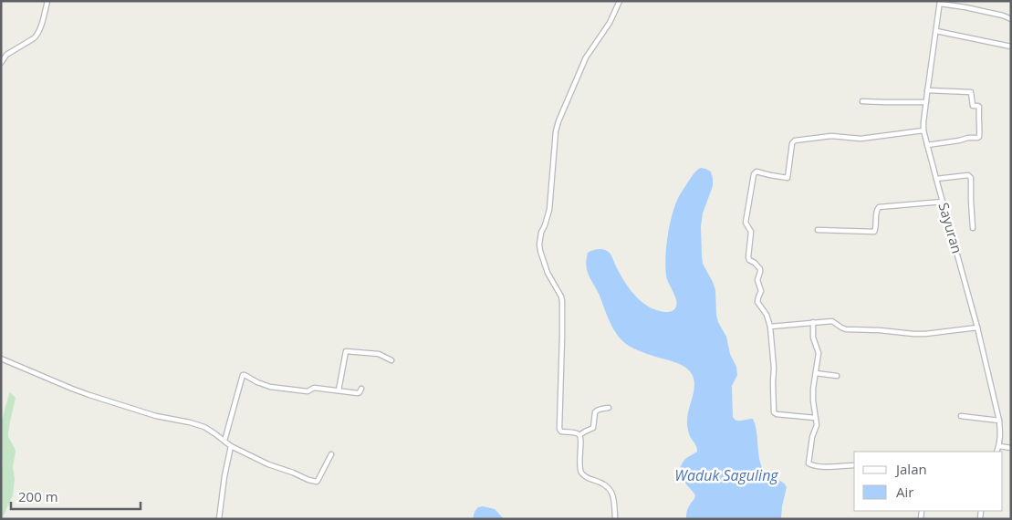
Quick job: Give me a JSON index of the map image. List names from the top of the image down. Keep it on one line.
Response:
{"streets":{"street":["Sayuran"]},"water":["Waduk Saguling"],"legend":["Jalan","Air"],"scale_bar":"200 m"}
